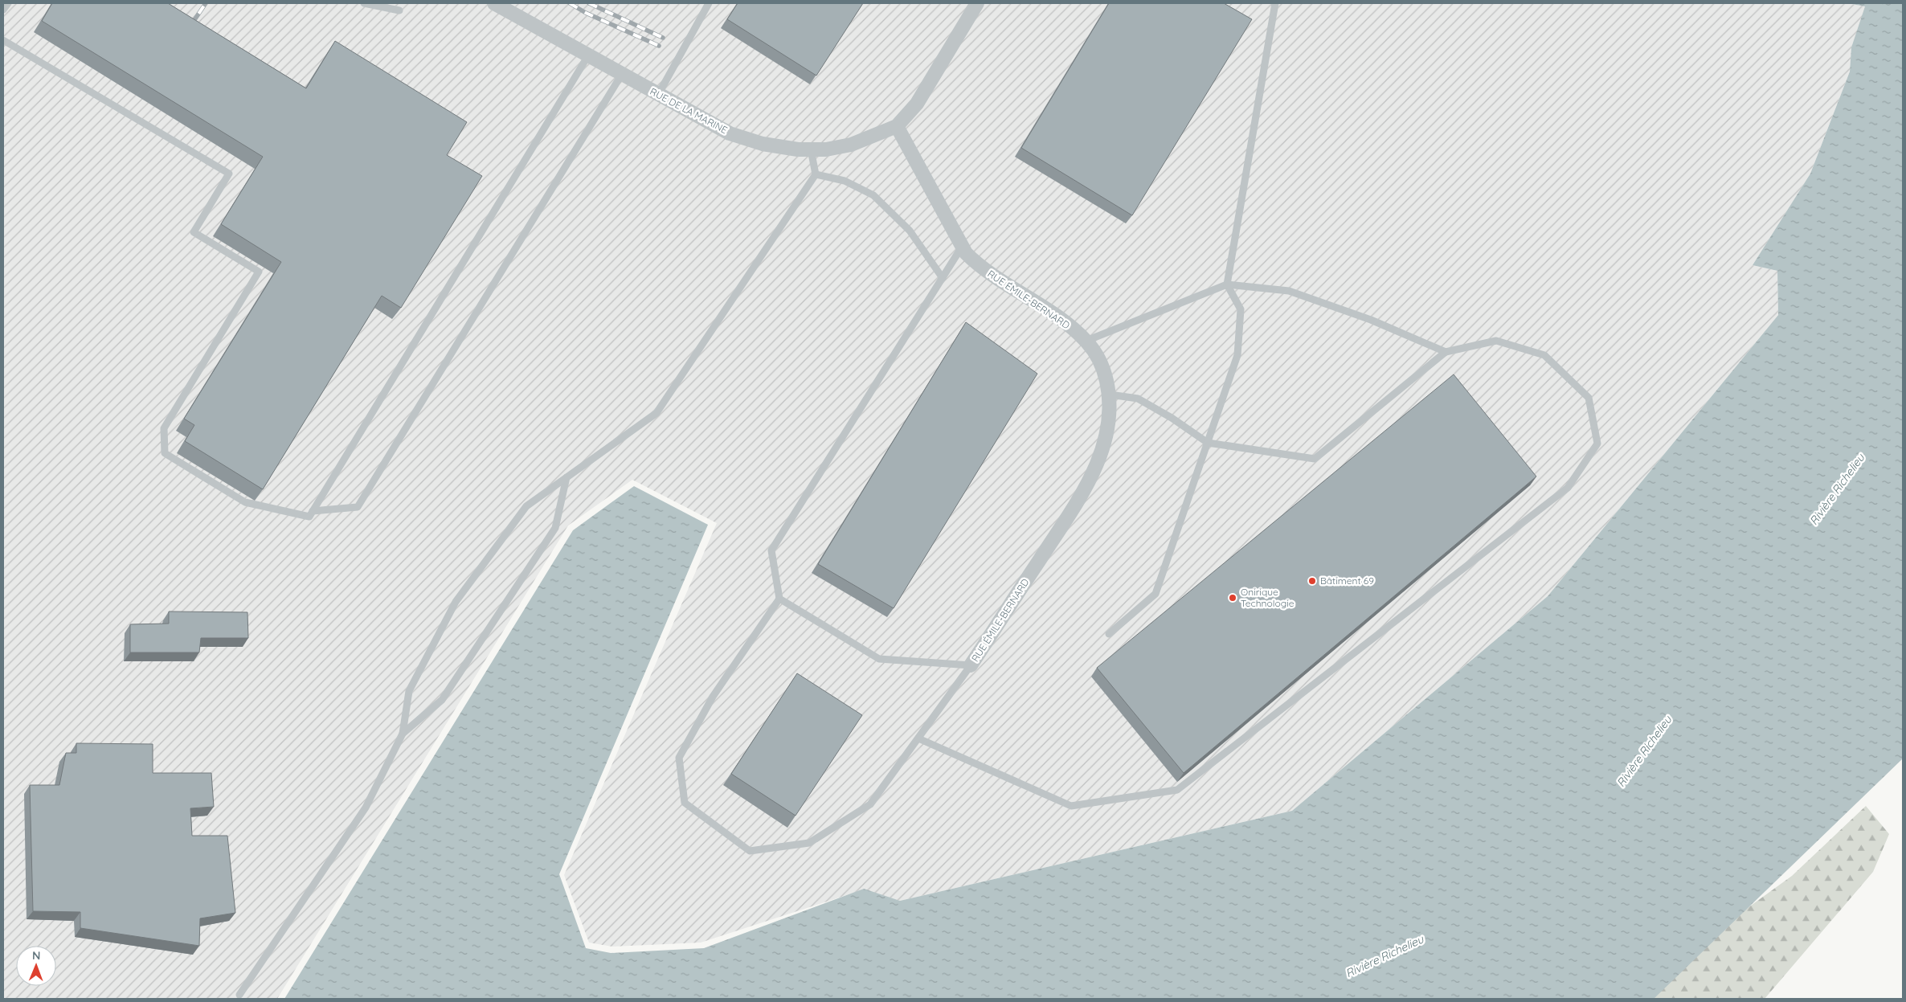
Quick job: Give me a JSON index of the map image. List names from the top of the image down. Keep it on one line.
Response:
{"streets":{"street":["RUE DE LA MARINE","RUE ÉMILE-BERNARD"]},"crossings":[["RUE DE LA MARINE","RUE ÉMILE-BERNARD"]],"water":["Rivière Richelieu"],"places":["Bâtiment 69","Onirique Technologie"],"north":"top"}
